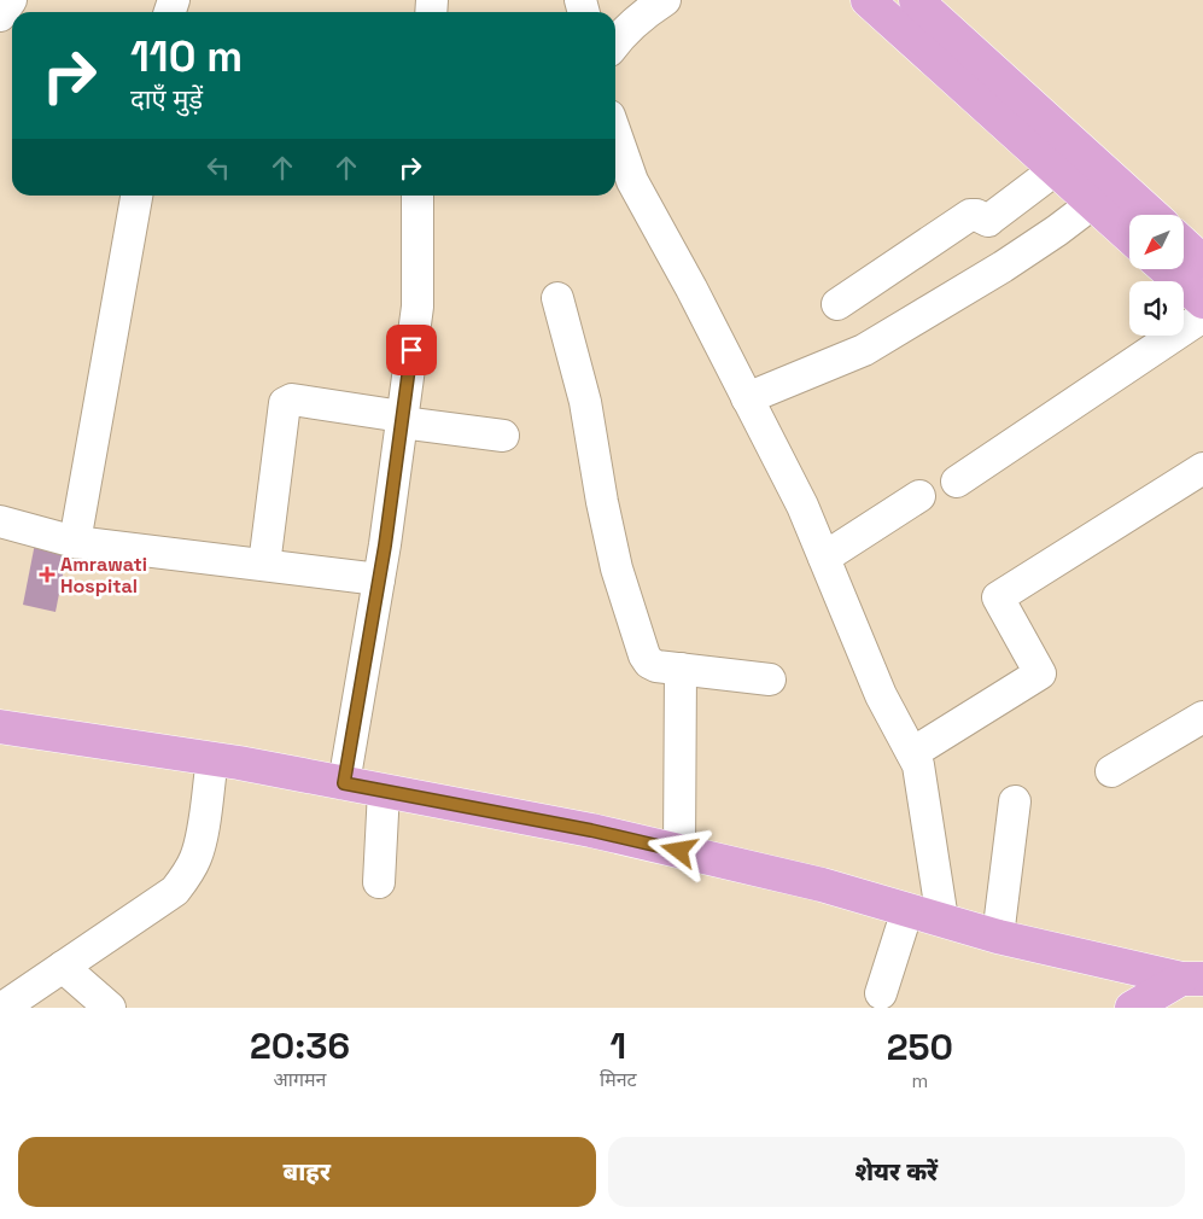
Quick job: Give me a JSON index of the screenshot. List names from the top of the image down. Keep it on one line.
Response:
{"places":{"health":["Amrawati Hospital"]},"north":"bottom left","page":{"turn":["110 m","दाएँ मुड़ें"],"eta":["20:36","आगमन","1","मिनट","250","m"],"buttons":["बाहर","शेयर करें"]}}
